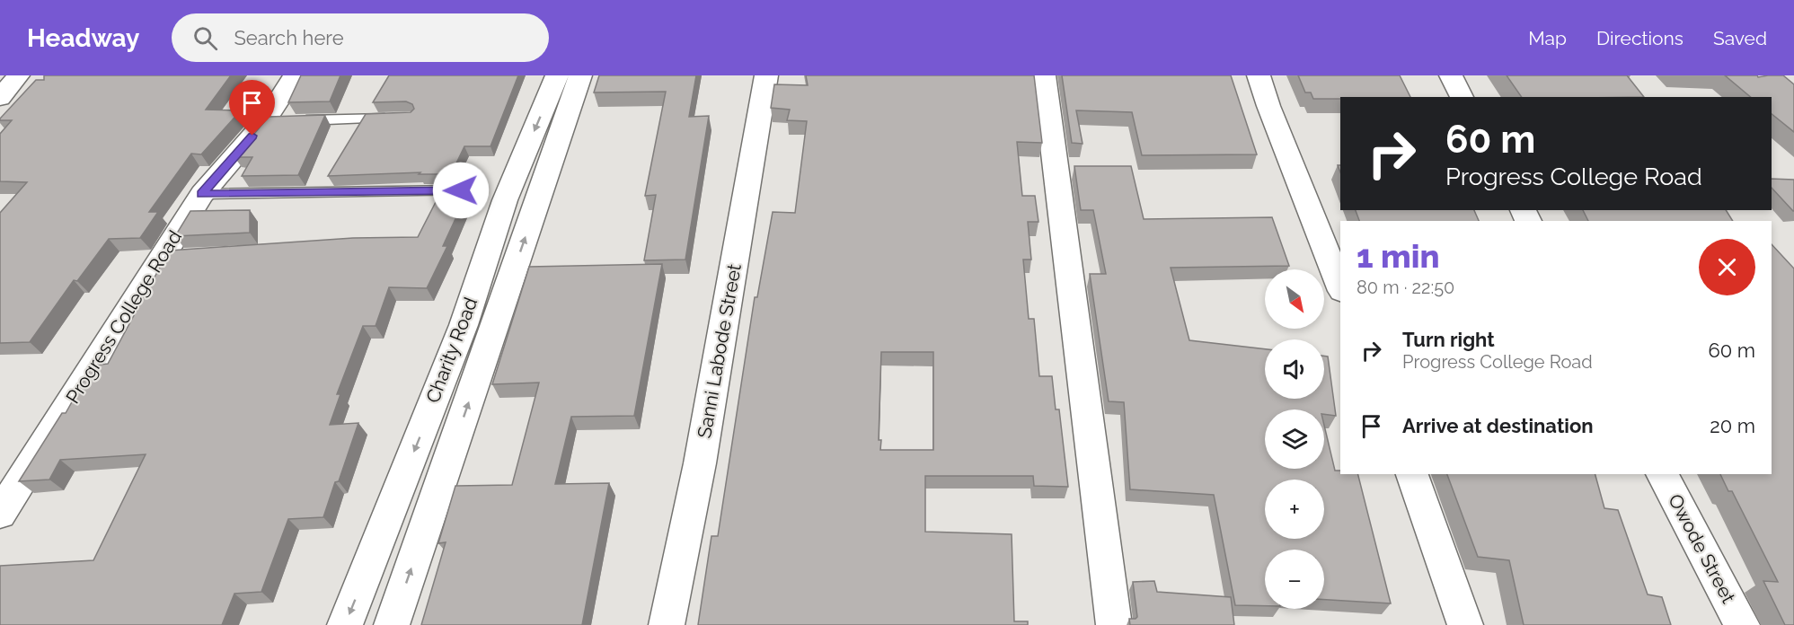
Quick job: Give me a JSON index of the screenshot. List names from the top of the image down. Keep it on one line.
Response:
{"streets":{"street":["Progress College Road","Charity Road","Sanni Labode Street","Owode Street"]},"north":"bottom right","page":{"header":"Headway","search":"Search here","nav":["Map","Directions","Saved"],"turn":["60 m","Progress College Road"],"heading":["1 min","80 m · 22:50"],"map_buttons":["+","−"],"list":[{"name":"Turn right","note":"Progress College Road","value":"60 m"},{"name":"Arrive at destination","value":"20 m"}]}}
